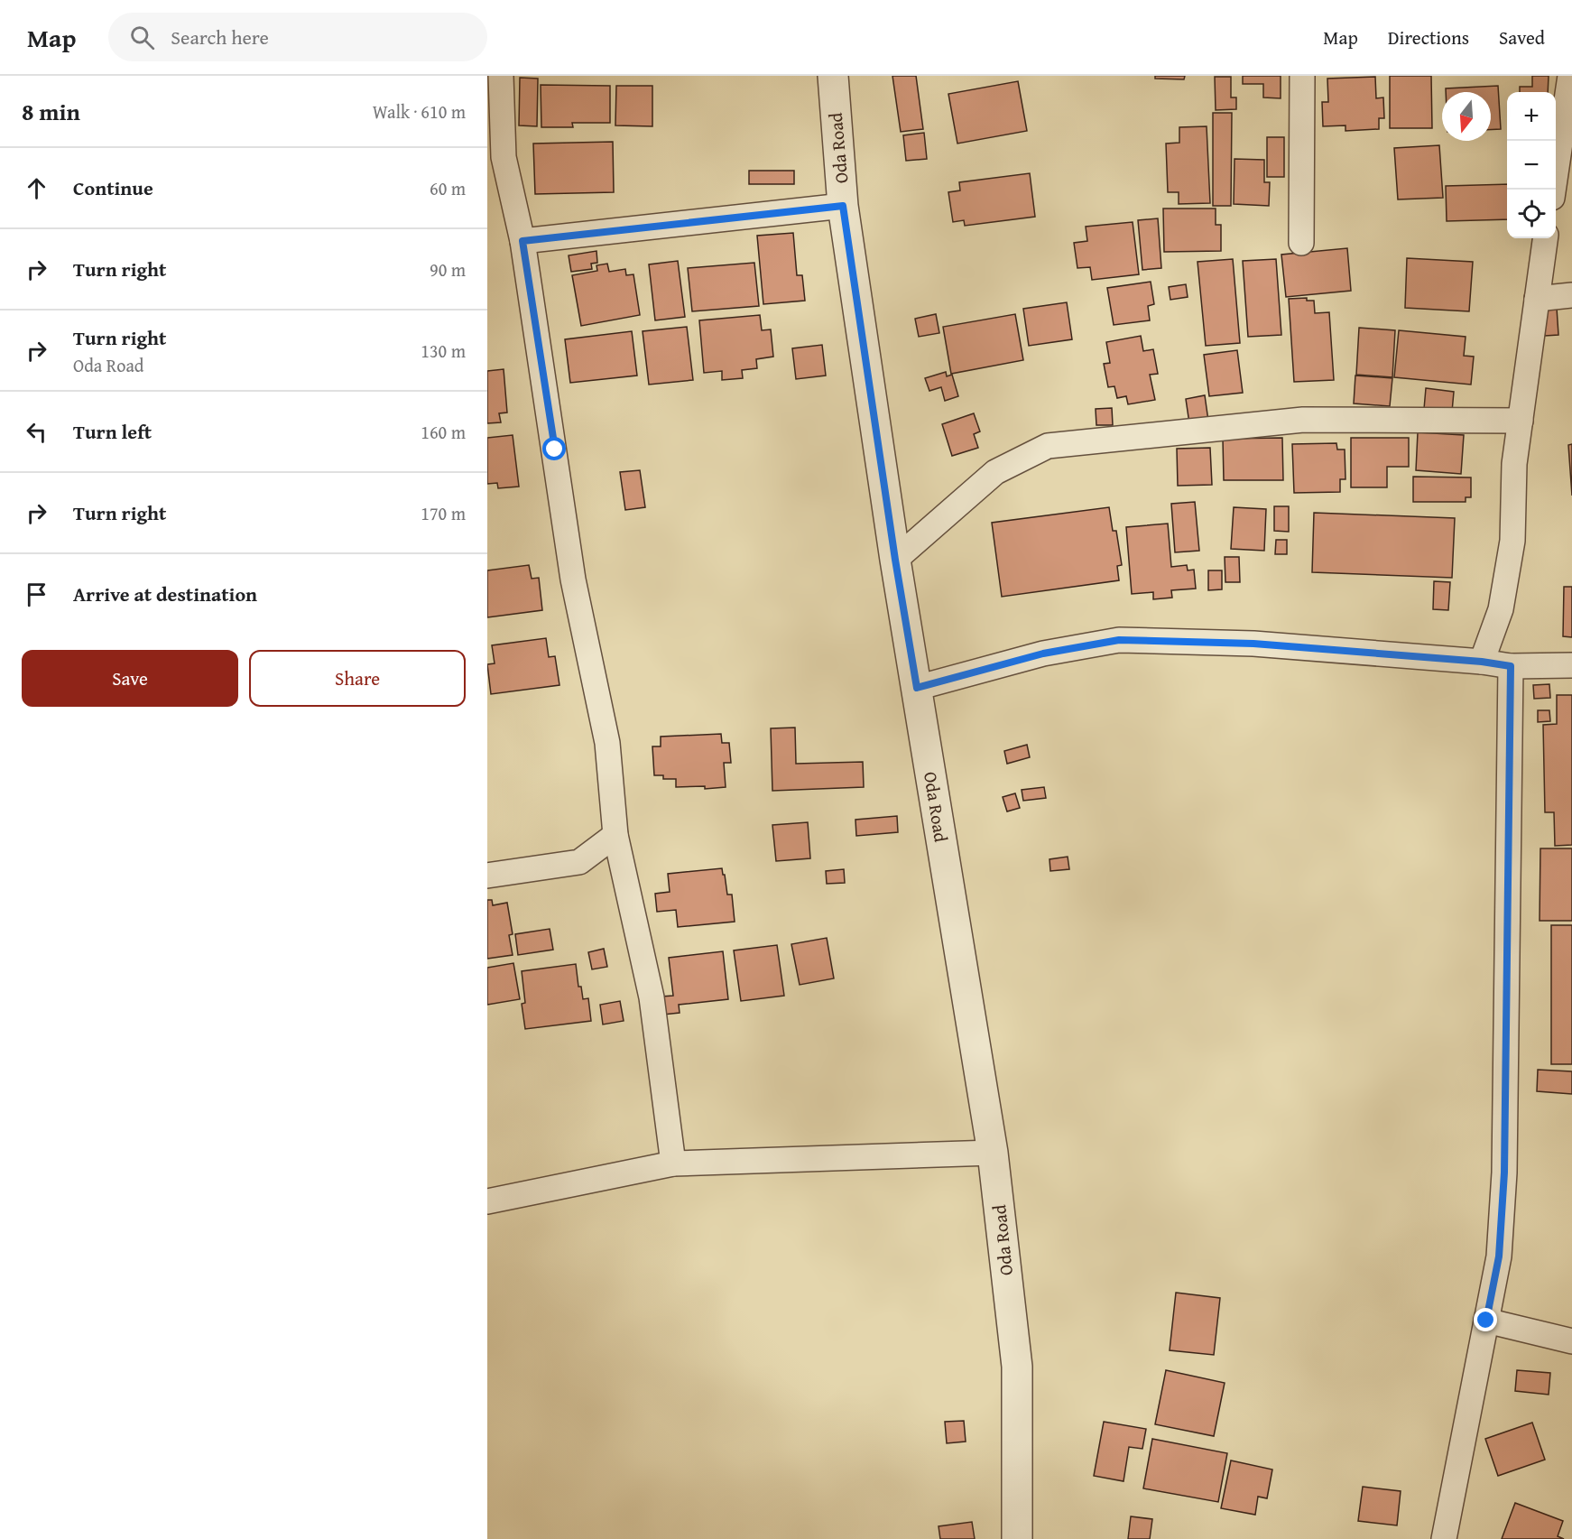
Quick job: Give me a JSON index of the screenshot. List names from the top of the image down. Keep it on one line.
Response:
{"streets":{"street":["Oda Road"]},"north":"bottom","page":{"header":"Map","search":"Search here","nav":["Map","Directions","Saved"],"heading":["8 min","Walk · 610 m"],"map_buttons":["+","−"],"list":[["Continue","60 m"],["Turn right","90 m"],["Turn right","Oda Road","130 m"],["Turn left","160 m"],["Turn right","170 m"],"Arrive at destination"],"buttons":["Save","Share"]}}
